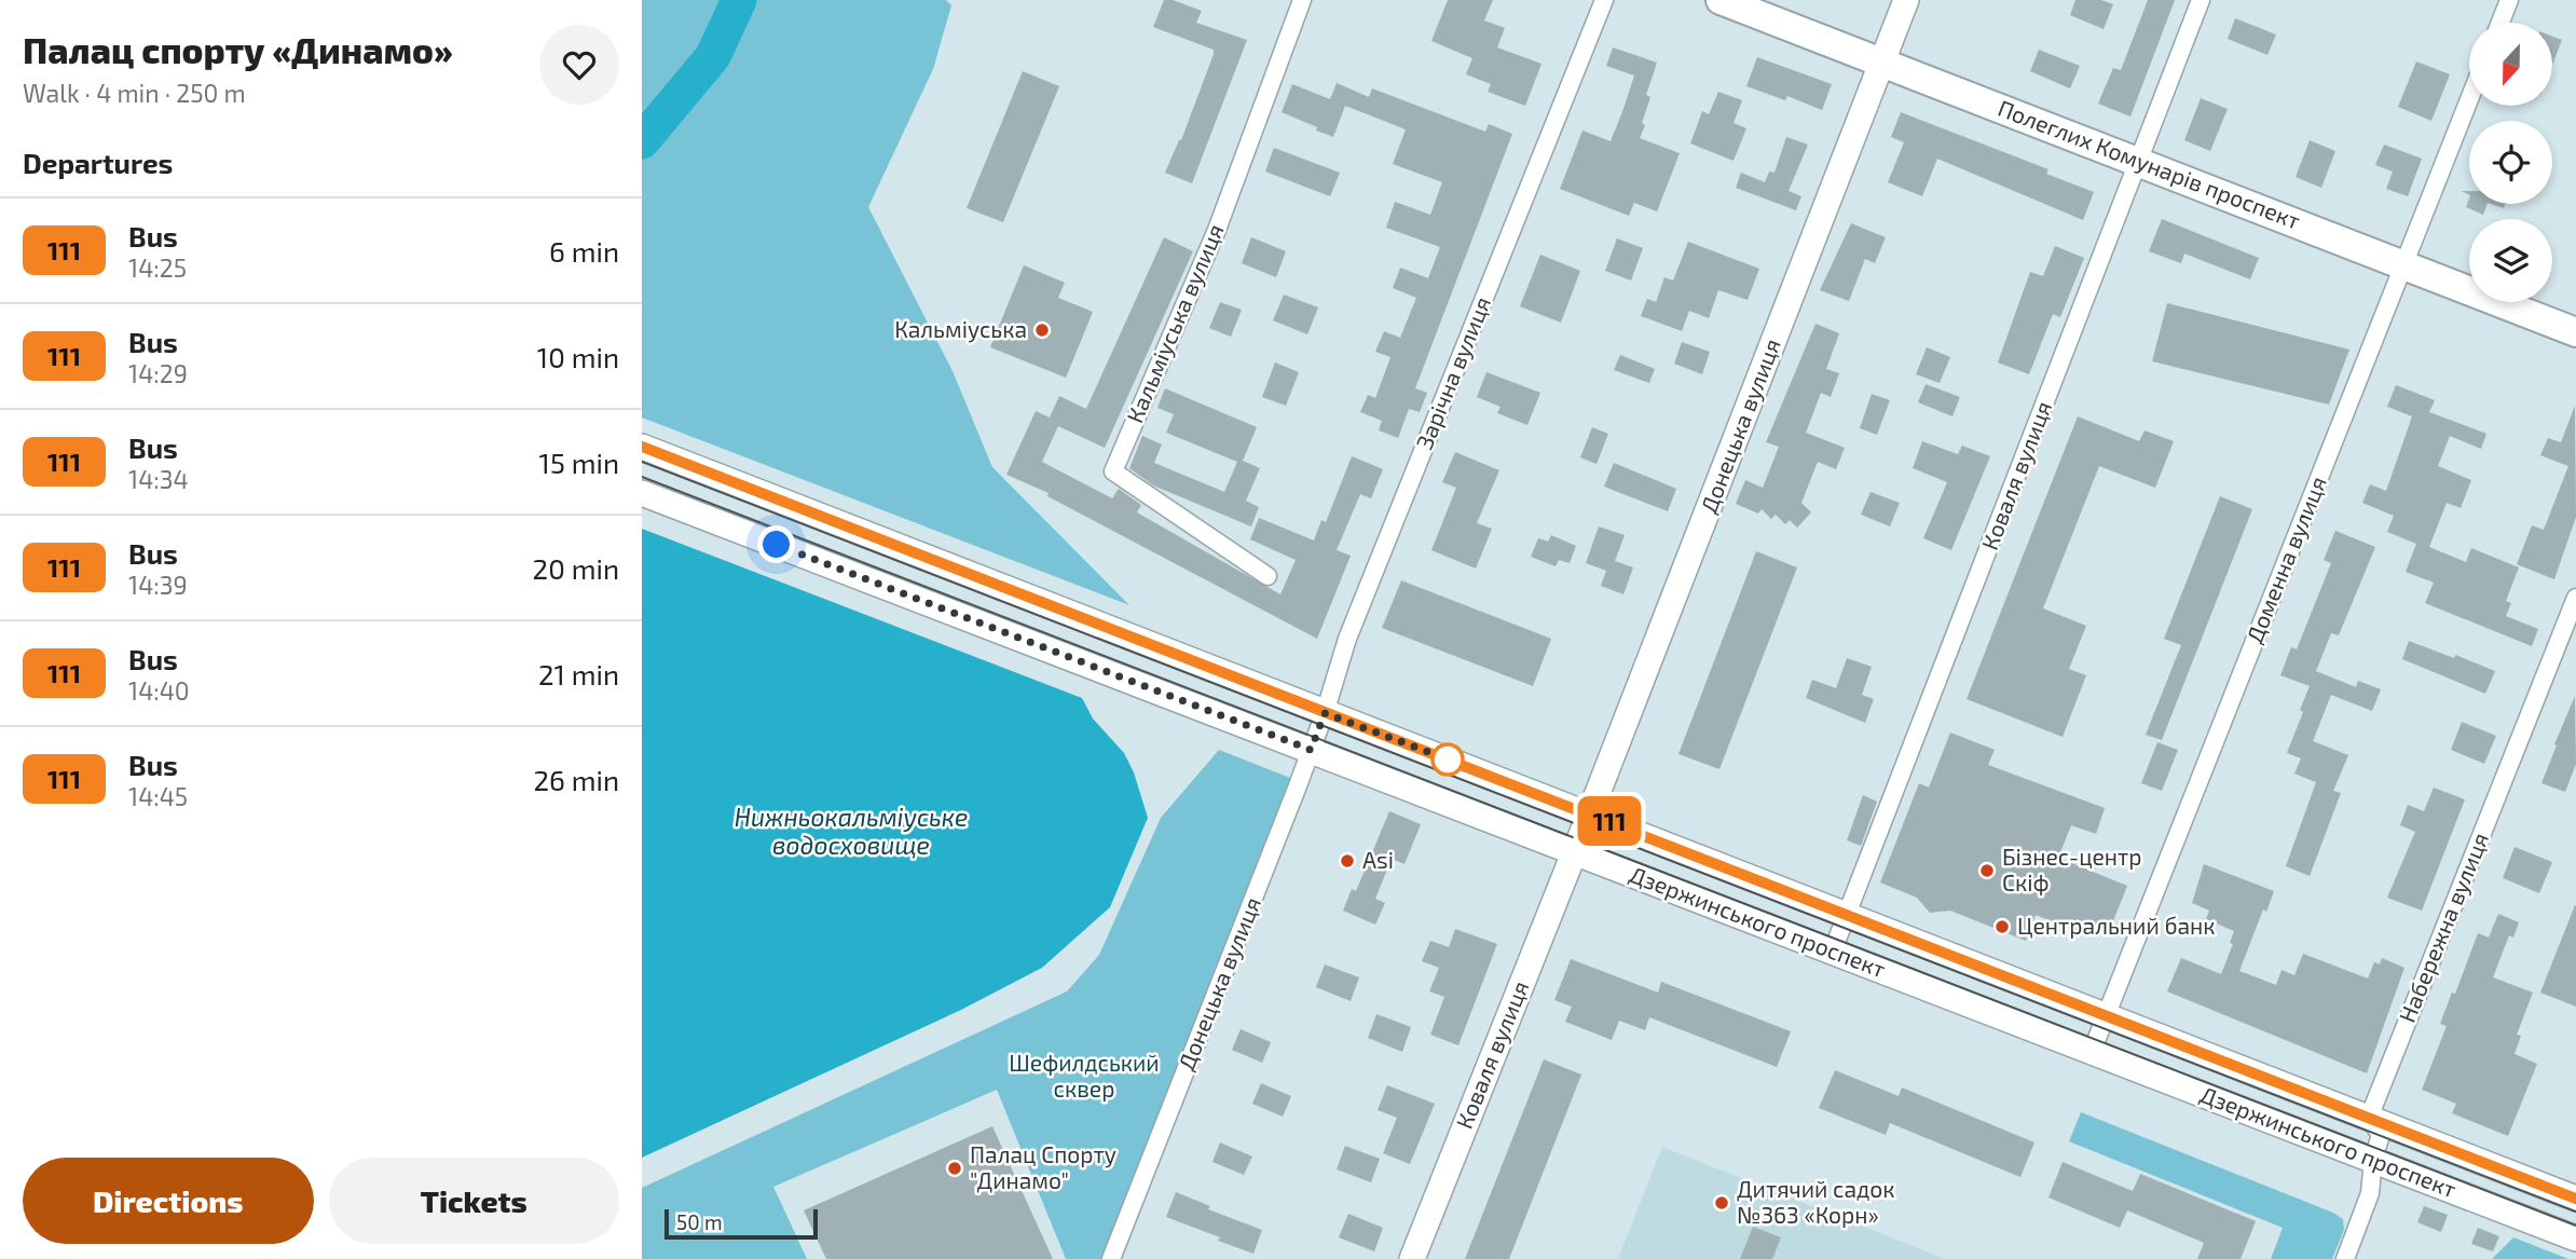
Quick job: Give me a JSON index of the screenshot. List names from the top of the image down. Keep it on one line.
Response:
{"streets":{"main road":["Полеглих Комунарів проспект"],"street":["Кальміуська вулиця","Зарічна вулиця","Донецька вулиця","Коваля вулиця","Доменна вулиця","Дзержинського проспект","Набережна вулиця"]},"crossings":[["Полеглих Комунарів проспект","Донецька вулиця"],["Полеглих Комунарів проспект","Коваля вулиця"],["Полеглих Комунарів проспект","Доменна вулиця"],["Зарічна вулиця","Донецька вулиця"],["Зарічна вулиця","Дзержинського проспект"],["Донецька вулиця","Коваля вулиця"],["Донецька вулиця","Дзержинського проспект"],["Коваля вулиця","Дзержинського проспект"],["Доменна вулиця","Дзержинського проспект"],["Дзержинського проспект","Набережна вулиця"]],"water":["Нижньокальміуське водосховище"],"parks":["Шефилдський сквер"],"places":["Кальміуська","Asi","Бізнес-центр Скіф","Центральний банк","Палац Спорту \"Динамо\"","Дитячий садок №363 «Корн»"],"lines":["bus line 111"],"scale_bar":"50 m","north":"bottom","page":{"heading":[["Палац спорту «Динамо»","Walk · 4 min · 250 m"],"Departures"],"on_map":"111","list":[{"mark":"111","name":"Bus","note":"14:25","value":"6 min"},{"mark":"111","name":"Bus","note":"14:29","value":"10 min"},{"mark":"111","name":"Bus","note":"14:34","value":"15 min"},{"mark":"111","name":"Bus","note":"14:39","value":"20 min"},{"mark":"111","name":"Bus","note":"14:40","value":"21 min"},{"mark":"111","name":"Bus","note":"14:45","value":"26 min"}],"buttons":["Directions","Tickets"],"scale":"50 m"}}
